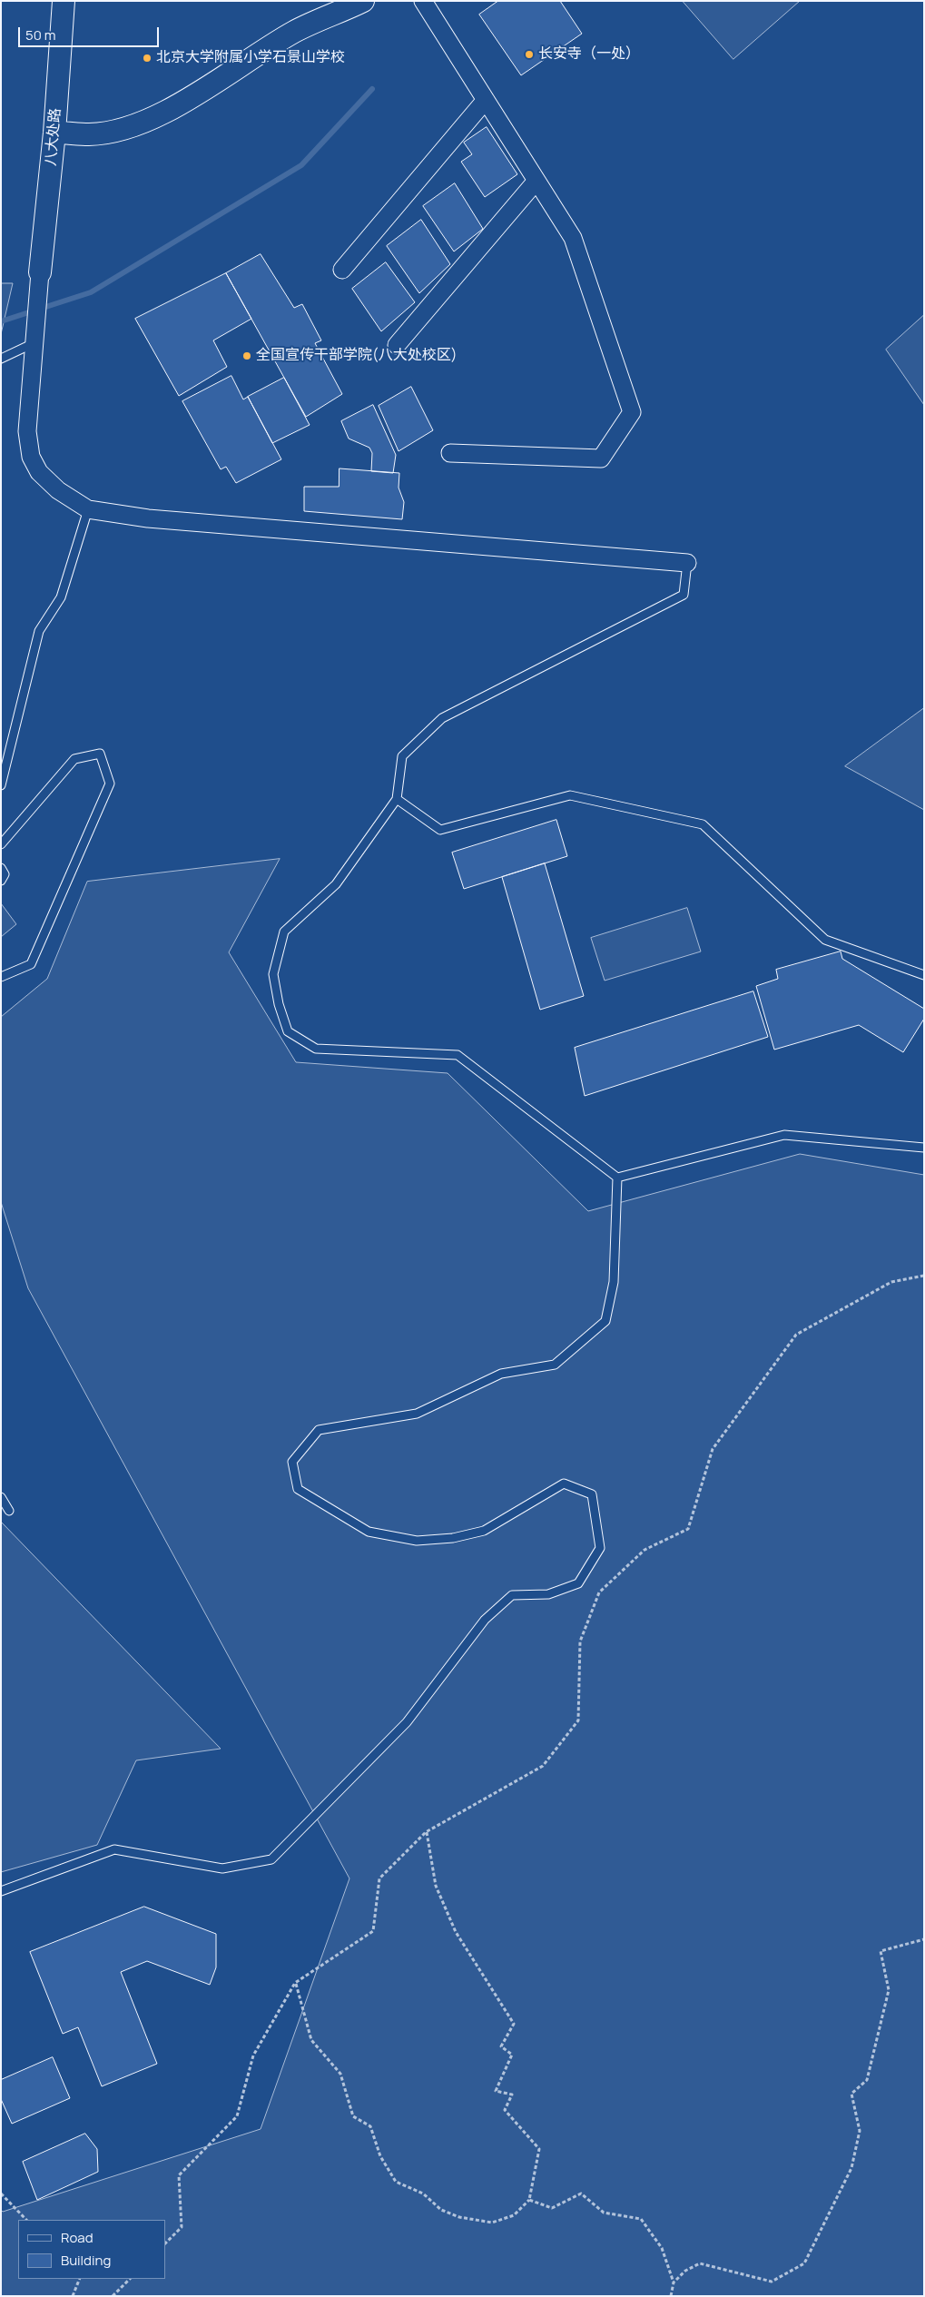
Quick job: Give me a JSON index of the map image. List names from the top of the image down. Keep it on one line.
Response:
{"streets":{"street":["八大处路"]},"places":["长安寺（一处）","北京大学附属小学石景山学校","全国宣传干部学院(八大处校区)"],"legend":["Road","Building"],"scale_bar":"50 m"}
